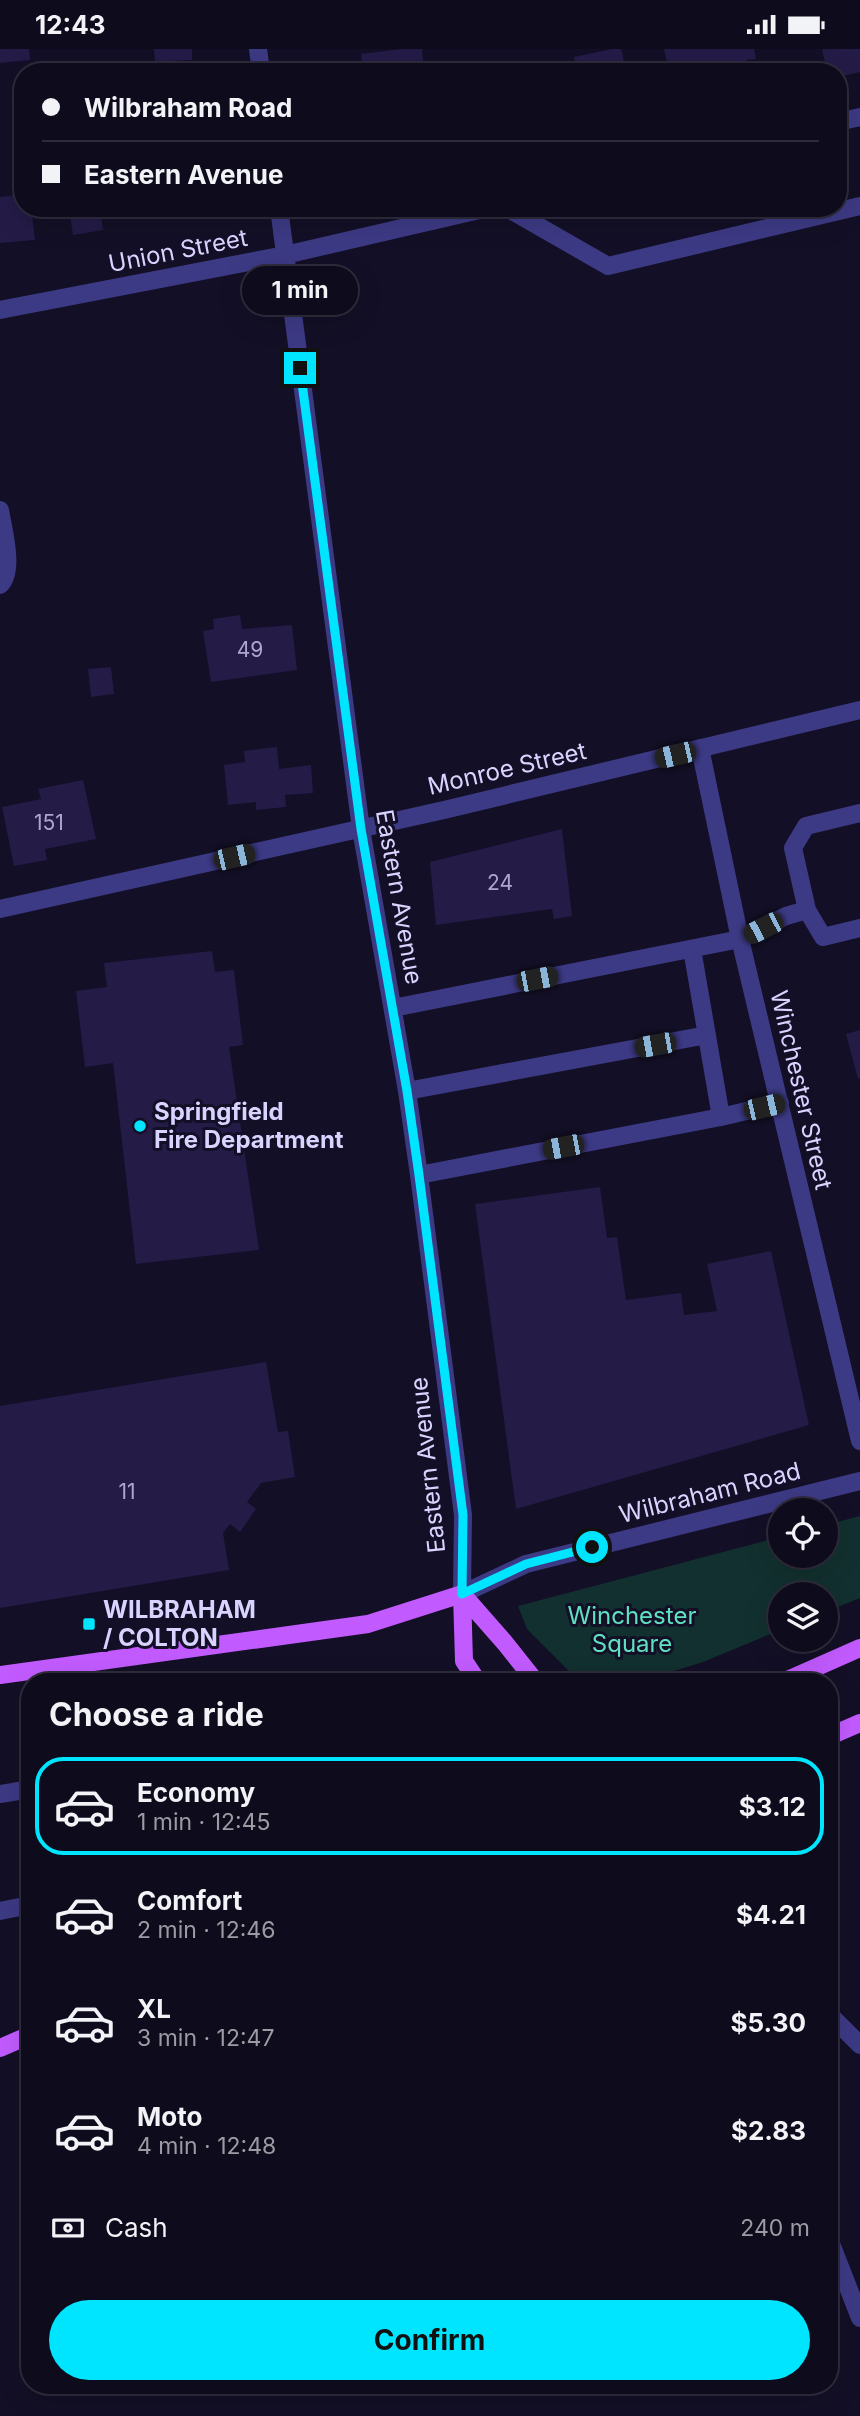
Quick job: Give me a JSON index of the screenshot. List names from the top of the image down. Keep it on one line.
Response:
{"streets":{"main road":["Eastern Avenue","Wilbraham Road"],"street":["Union Street","Monroe Street","Winchester Street"]},"crossings":[["Union Street","Eastern Avenue"],["Monroe Street","Eastern Avenue"],["Monroe Street","Winchester Street"],["Eastern Avenue","Wilbraham Road"]],"parks":["Winchester Square"],"places":{"other":["Springfield Fire Department"],"transit":["WILBRAHAM / COLTON"]},"house_numbers":["49","151","24","11"],"page":{"status":"12:43","banner":["Wilbraham Road","Eastern Avenue"],"bubble":"1 min","heading":"Choose a ride","list":[{"name":"Economy","note":"1 min · 12:45","value":"$3.12"},{"name":"Comfort","note":"2 min · 12:46","value":"$4.21"},{"name":"XL","note":"3 min · 12:47","value":"$5.30"},{"name":"Moto","note":"4 min · 12:48","value":"$2.83"}],"pay":["Cash","240 m"],"buttons":"Confirm"}}
